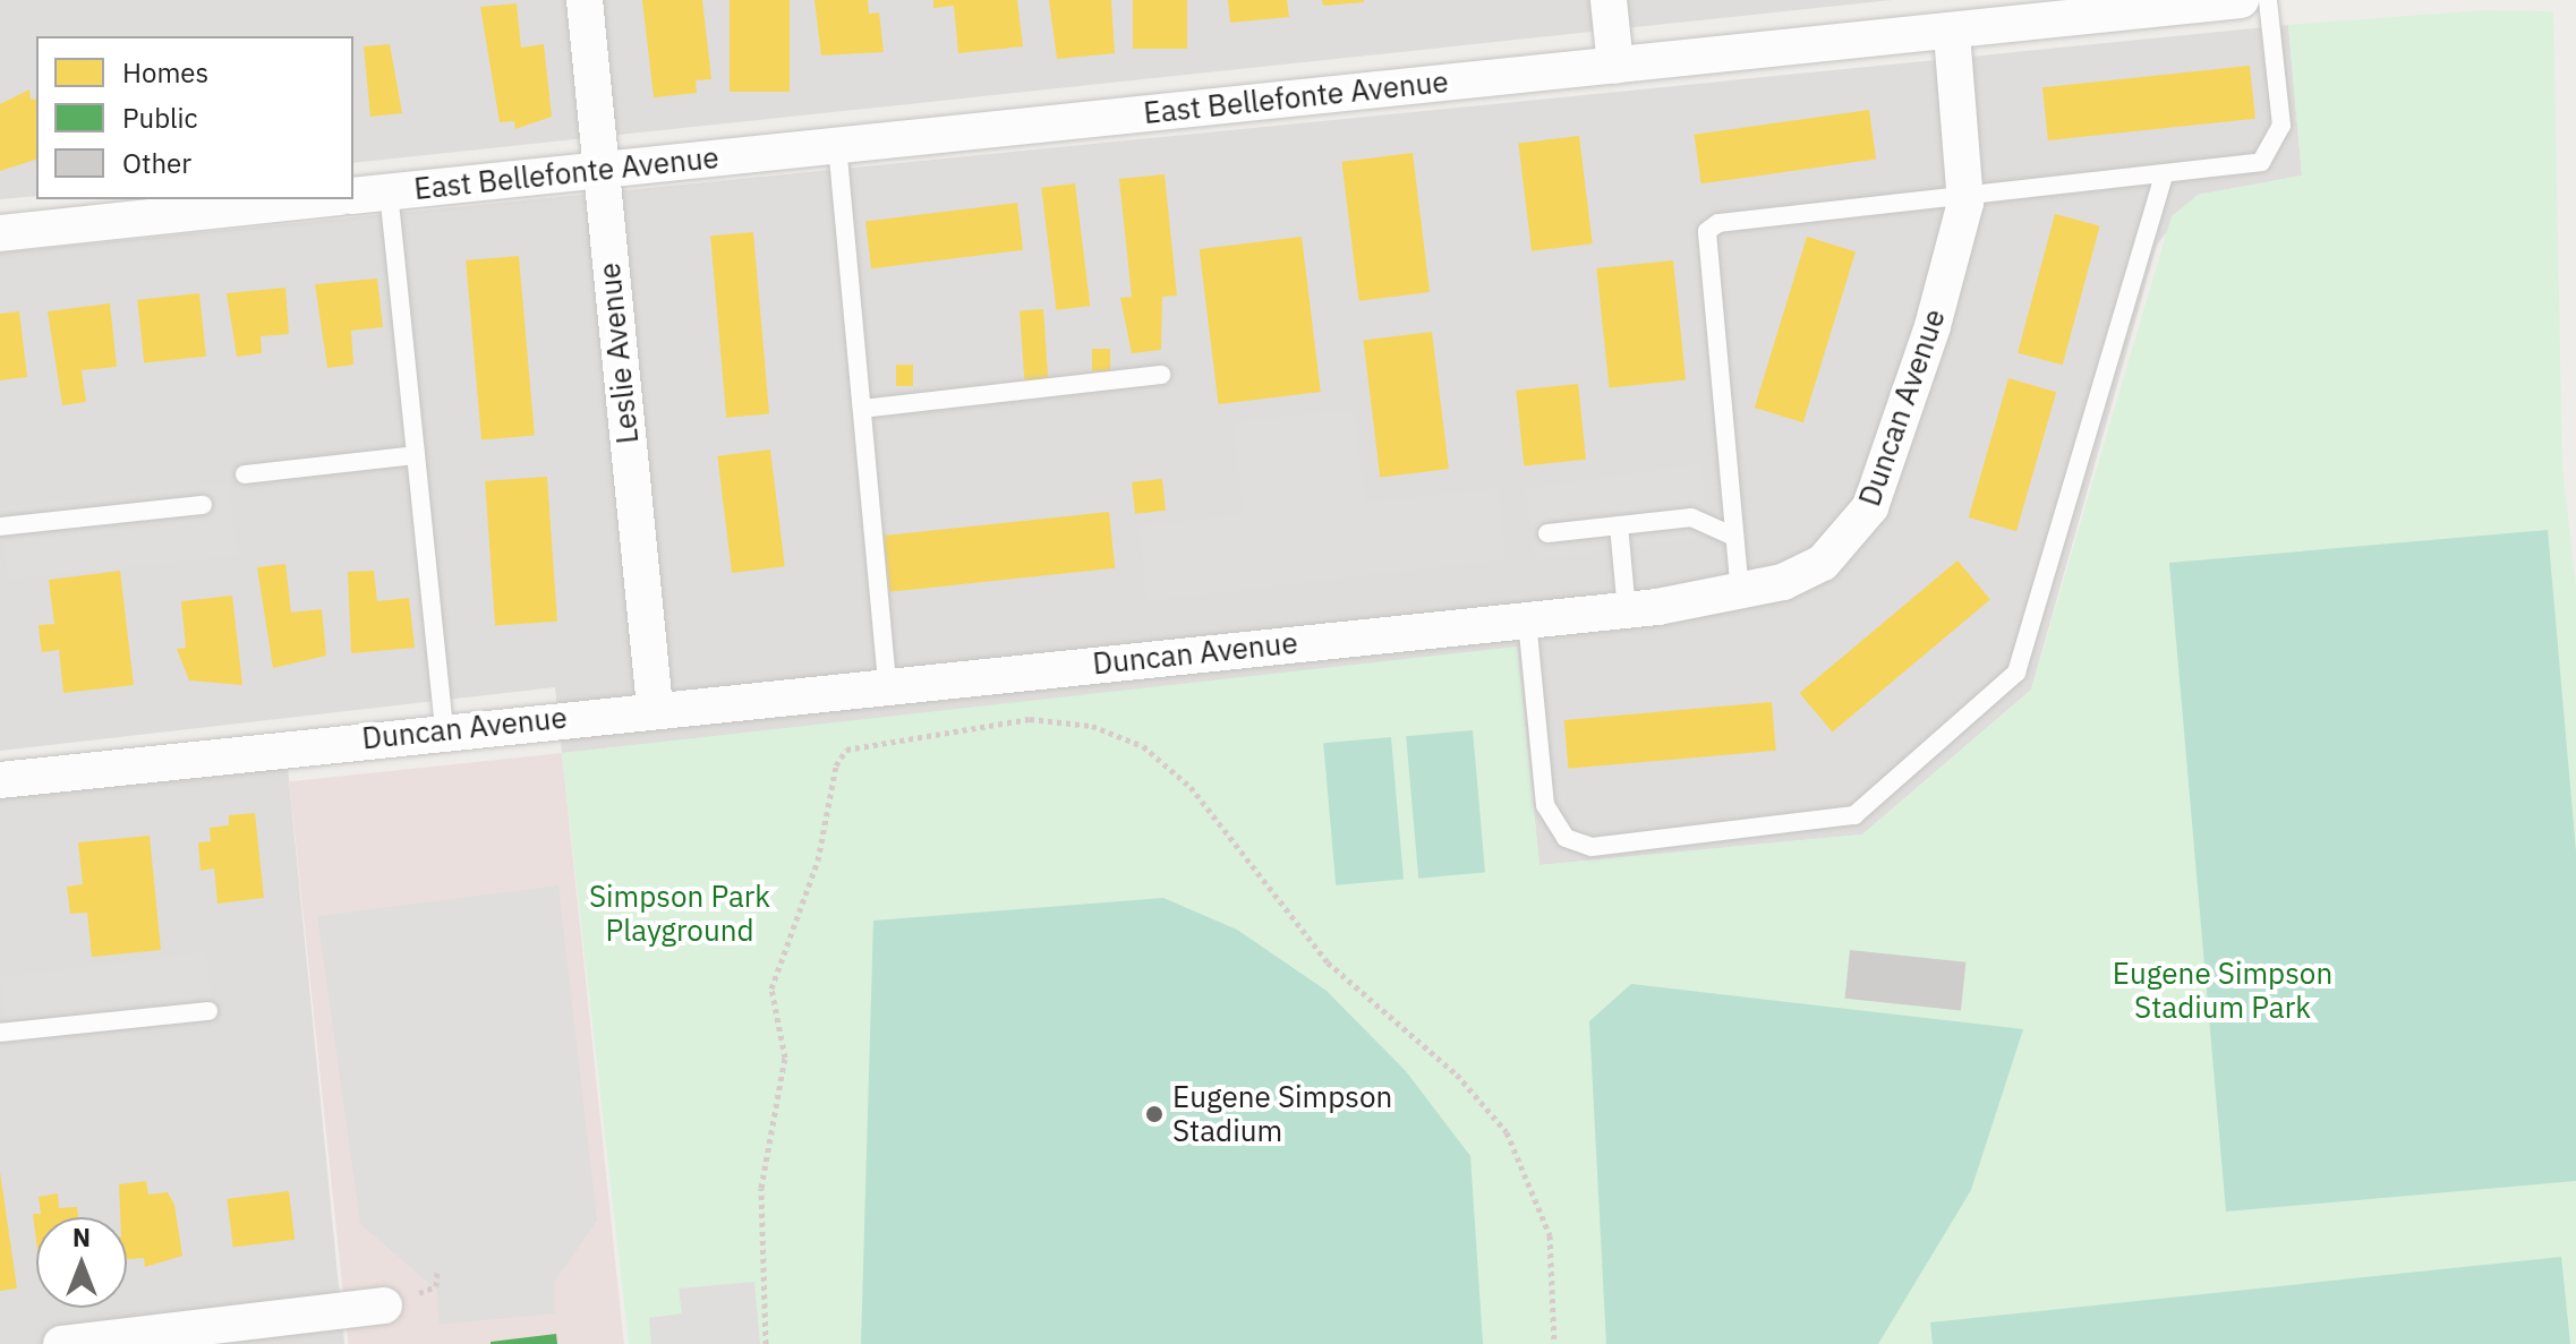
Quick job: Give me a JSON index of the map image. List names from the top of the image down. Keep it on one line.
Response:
{"streets":{"street":["East Bellefonte Avenue","Leslie Avenue","Duncan Avenue"]},"crossings":[["East Bellefonte Avenue","Leslie Avenue"],["East Bellefonte Avenue","Duncan Avenue"],["Leslie Avenue","Duncan Avenue"]],"parks":["Simpson Park Playground","Eugene Simpson Stadium Park"],"places":["Eugene Simpson Stadium"],"legend":["Homes","Public","Other"],"north":"top"}
